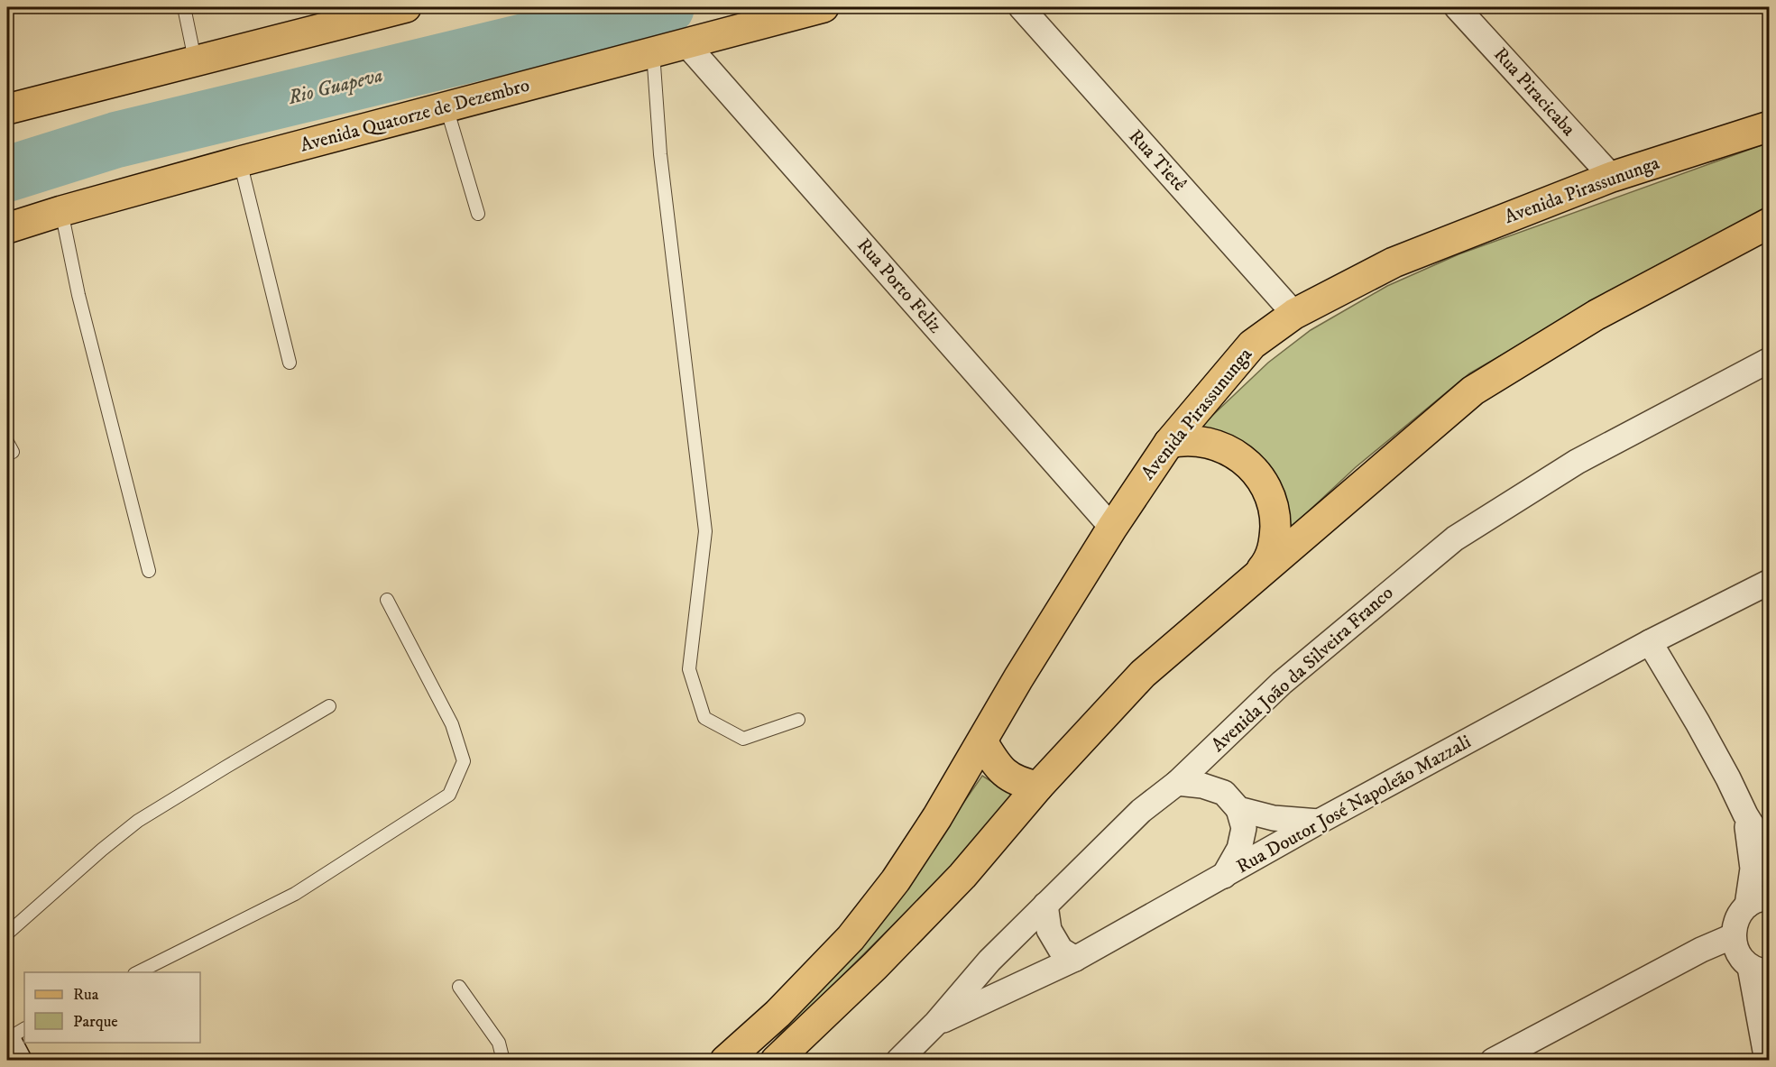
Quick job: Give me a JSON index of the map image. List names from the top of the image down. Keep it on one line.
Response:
{"streets":{"main road":["Avenida Quatorze de Dezembro","Avenida Pirassununga"],"street":["Rua Piracicaba","Rua Tietê","Rua Porto Feliz","Avenida João da Silveira Franco","Rua Doutor José Napoleão Mazzali"]},"crossings":[["Rua Piracicaba","Avenida Pirassununga"],["Avenida Quatorze de Dezembro","Rua Porto Feliz"],["Rua Tietê","Avenida Pirassununga"],["Avenida Pirassununga","Rua Porto Feliz"],["Avenida João da Silveira Franco","Rua Doutor José Napoleão Mazzali"]],"water":["Rio Guapeva"],"legend":["Rua","Parque"]}
